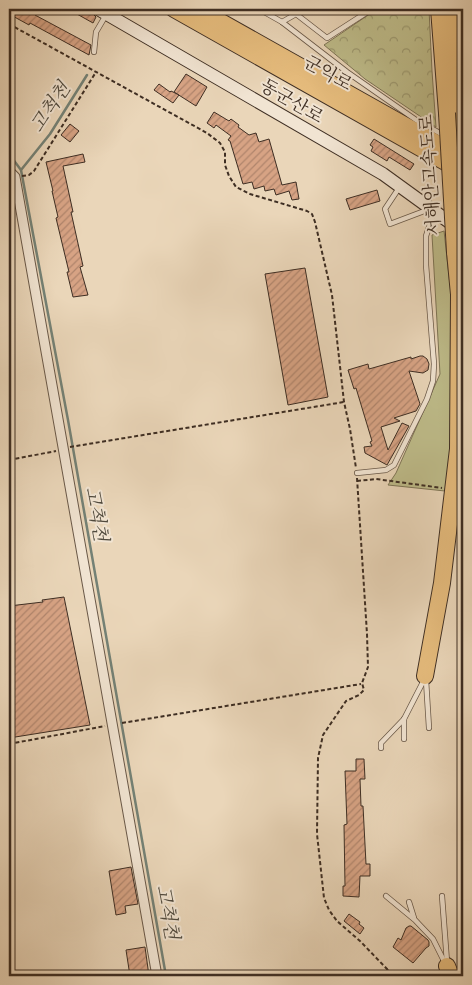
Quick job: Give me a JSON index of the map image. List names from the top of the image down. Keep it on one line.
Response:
{"streets":{"highway":["군익로","서해안고속도로"],"street":["동군산로"]},"water":["고척천"]}
